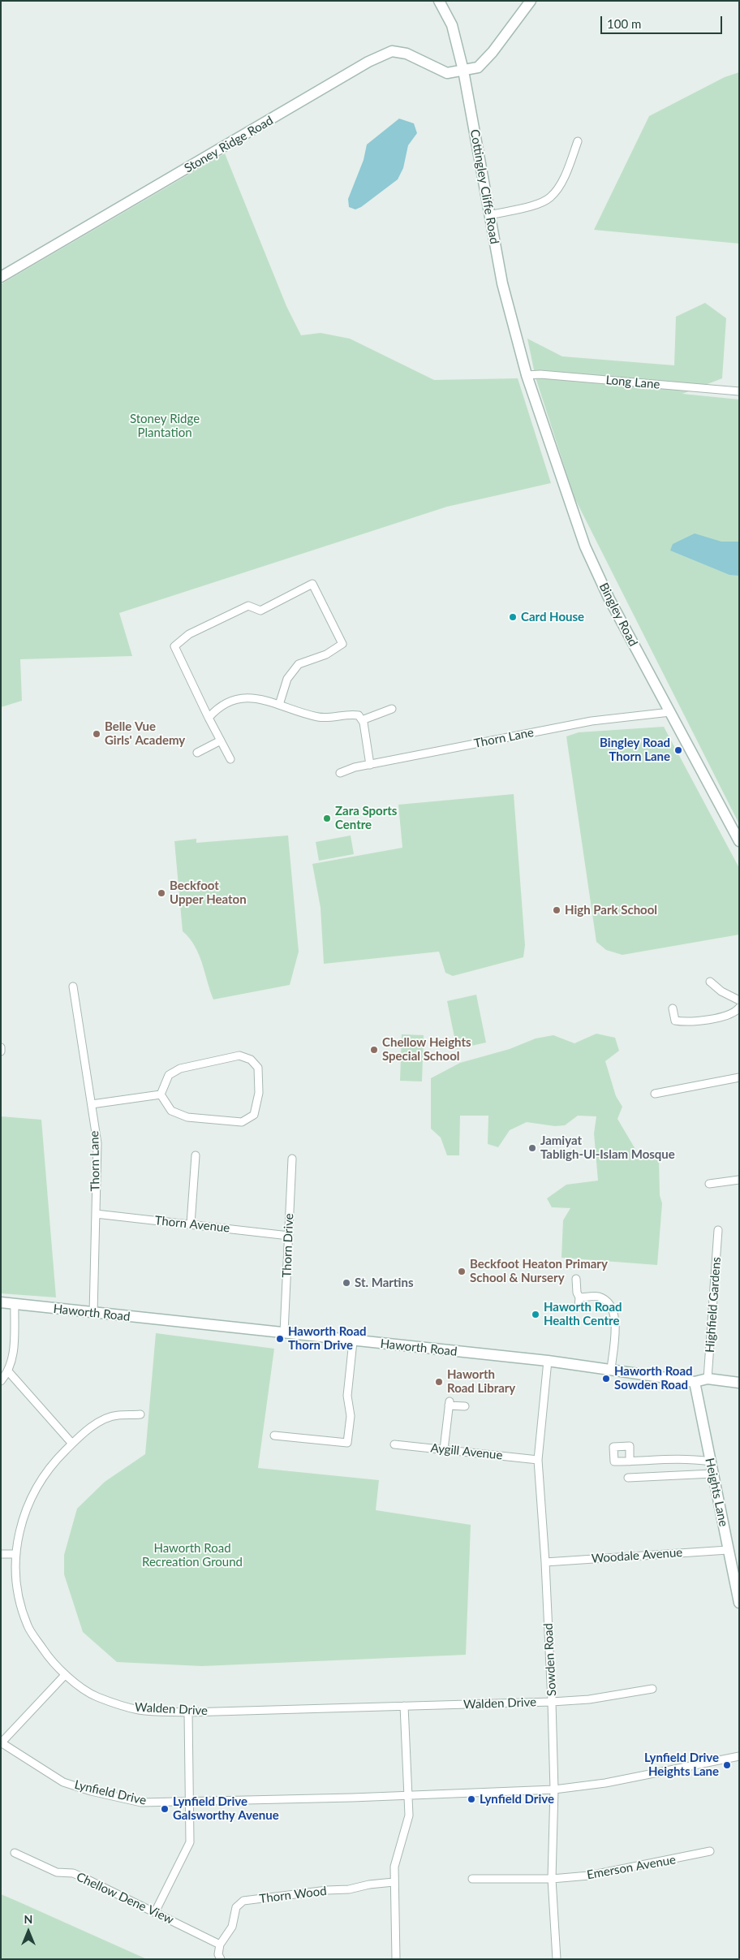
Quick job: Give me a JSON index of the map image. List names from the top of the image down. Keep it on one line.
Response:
{"streets":{"main road":["Stoney Ridge Road","Cottingley Cliffe Road","Bingley Road","Haworth Road","Heights Lane"],"street":["Long Lane","Thorn Lane","Thorn Avenue","Thorn Drive","Highfield Gardens","Aygill Avenue","Woodale Avenue","Sowden Road","Walden Drive","Lynfield Drive","Emerson Avenue","Thorn Wood","Chellow Dene View"]},"crossings":[["Stoney Ridge Road","Cottingley Cliffe Road"],["Cottingley Cliffe Road","Long Lane"],["Cottingley Cliffe Road","Bingley Road"],["Long Lane","Bingley Road"],["Bingley Road","Thorn Lane"],["Thorn Lane","Thorn Avenue"],["Thorn Lane","Haworth Road"],["Thorn Avenue","Thorn Drive"],["Thorn Drive","Haworth Road"],["Highfield Gardens","Haworth Road"],["Haworth Road","Heights Lane"],["Haworth Road","Sowden Road"],["Aygill Avenue","Sowden Road"],["Heights Lane","Woodale Avenue"],["Woodale Avenue","Sowden Road"],["Sowden Road","Walden Drive"],["Sowden Road","Lynfield Drive"],["Sowden Road","Emerson Avenue"],["Thorn Wood","Chellow Dene View"]],"parks":["Stoney Ridge Plantation","Haworth Road Recreation Ground"],"places":["Card House","Belle Vue Girls' Academy","Bingley Road Thorn Lane","Zara Sports Centre","Beckfoot Upper Heaton","High Park School","Chellow Heights Special School","Jamiyat Tabligh-Ul-Islam Mosque","Beckfoot Heaton Primary School & Nursery","St. Martins","Haworth Road Health Centre","Haworth Road Thorn Drive","Haworth Road Sowden Road","Haworth Road Library","Lynfield Drive Heights Lane","Lynfield Drive","Lynfield Drive Galsworthy Avenue"],"scale_bar":"100 m","north":"top"}
